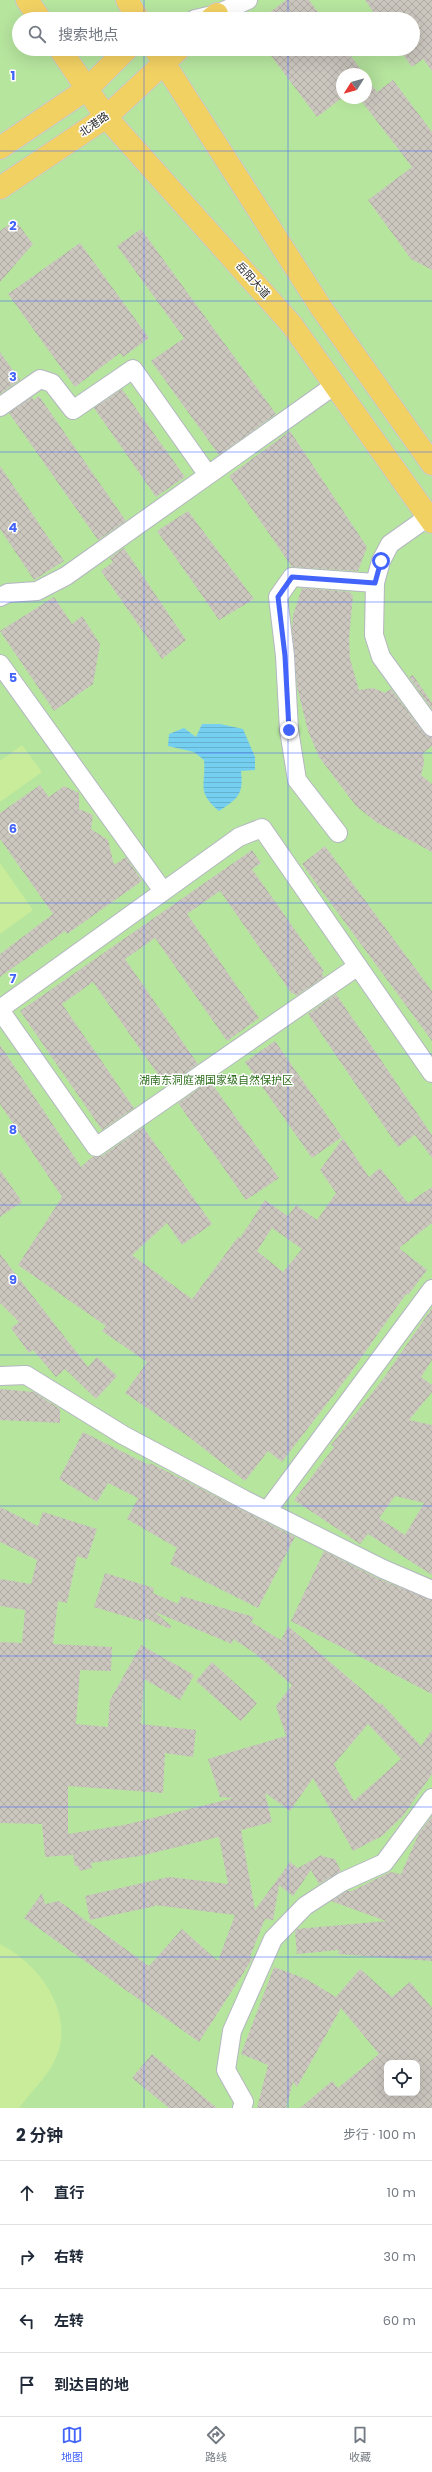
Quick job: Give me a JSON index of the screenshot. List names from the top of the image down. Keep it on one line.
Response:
{"streets":{"main road":["北港路","岳阳大道"]},"crossings":[["北港路","岳阳大道"]],"parks":["湖南东洞庭湖国家级自然保护区"],"north":"bottom left","page":{"search":"搜索地点","heading":["2 分钟","步行 · 100 m"],"list":[["直行","10 m"],["右转","30 m"],["左转","60 m"],"到达目的地"],"nav":["地图","路线","收藏"]},"grid":{"rows":["1","2","3","4","5","6","7","8","9"]}}
